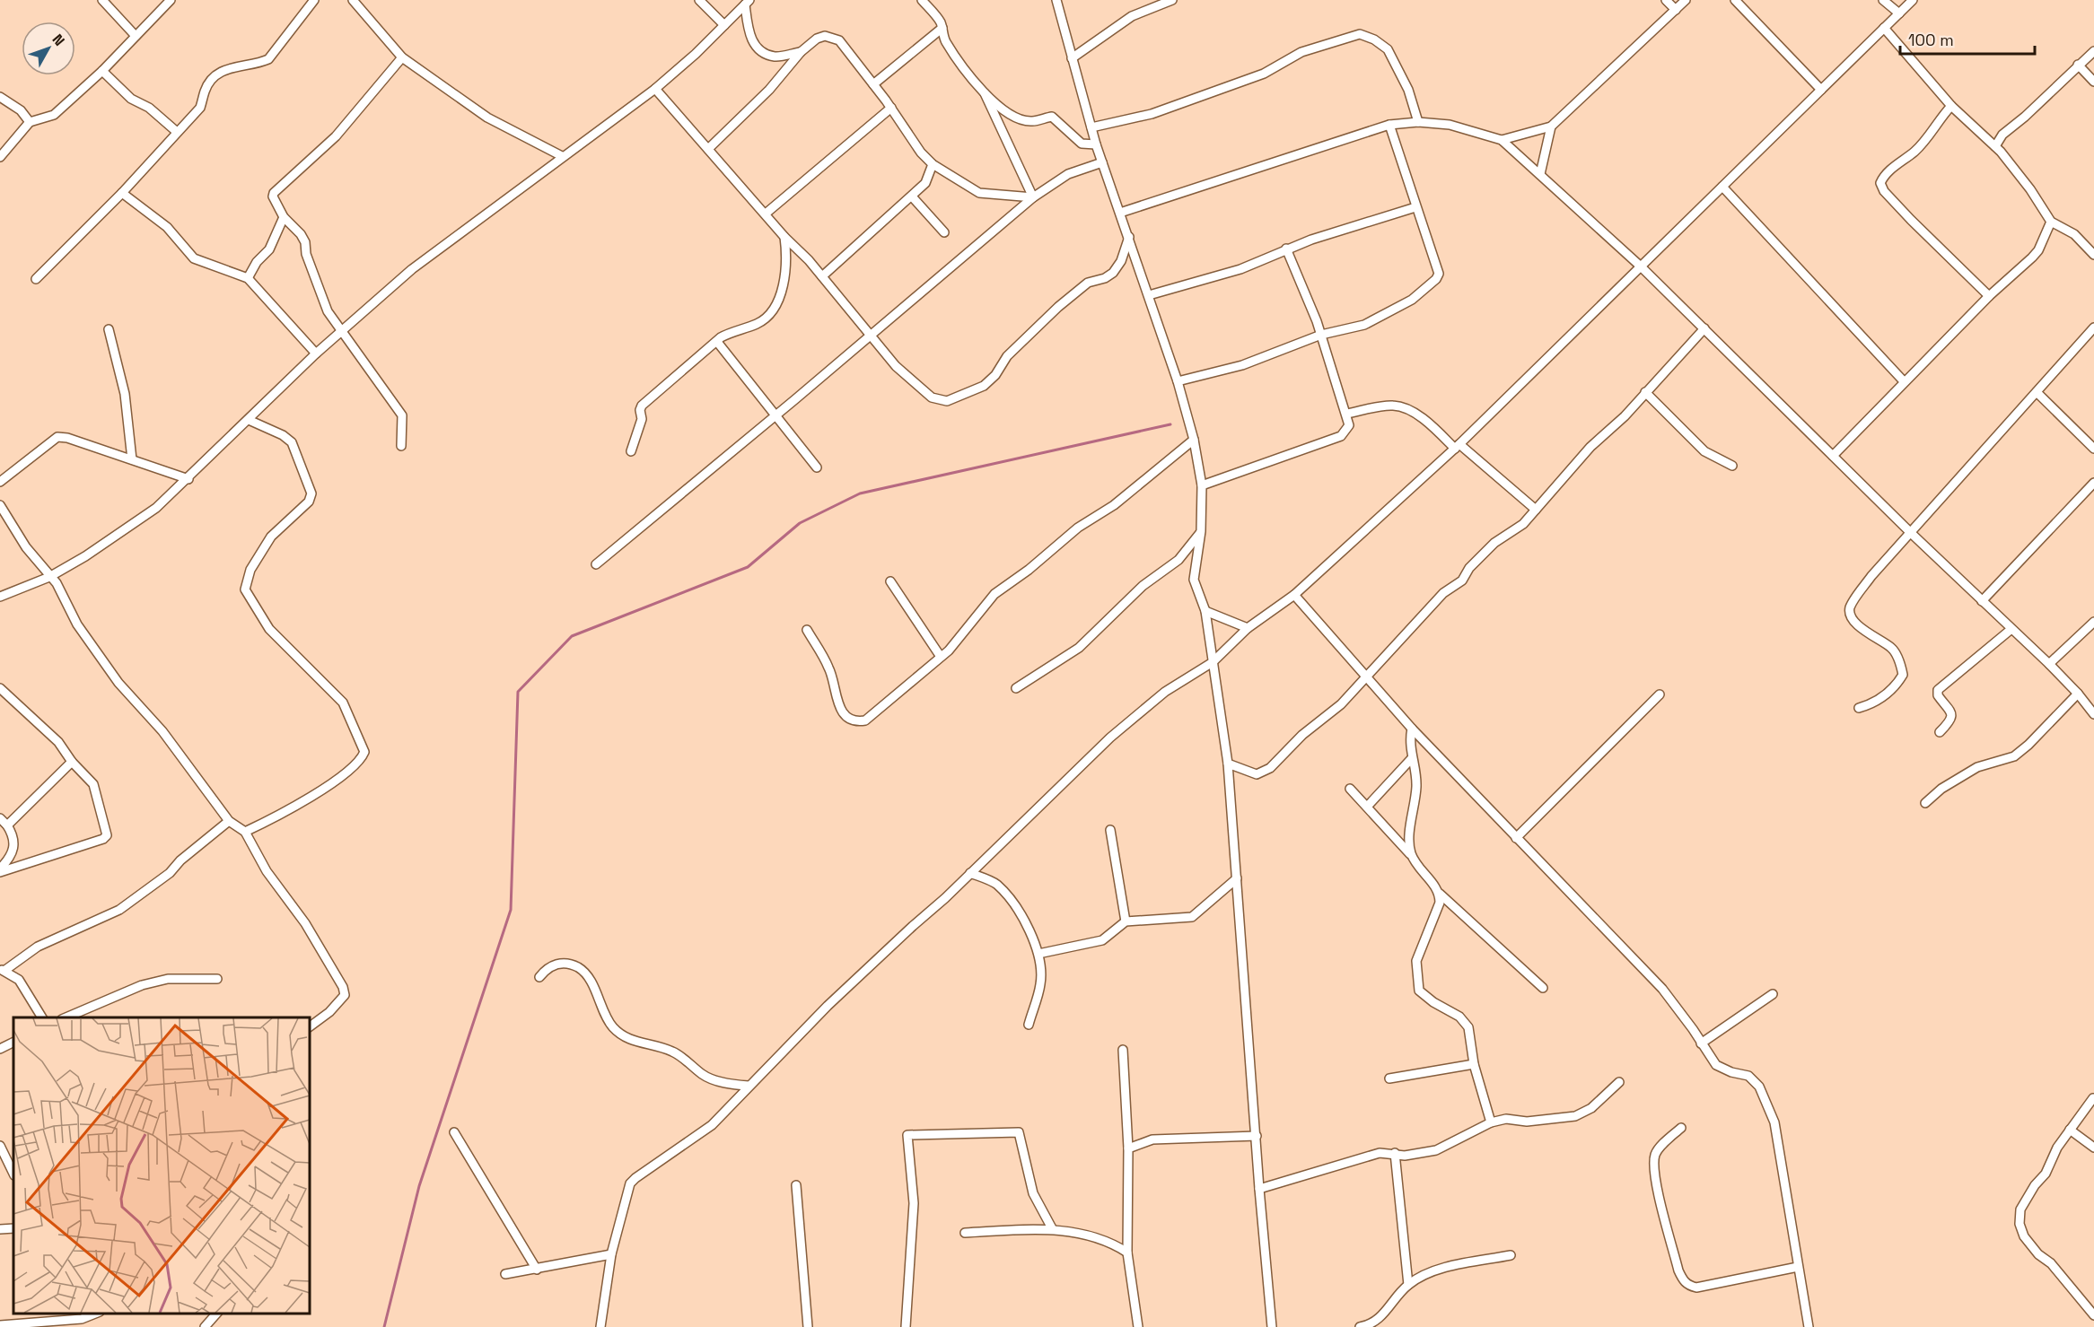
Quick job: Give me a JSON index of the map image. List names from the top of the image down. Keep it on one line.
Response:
{"scale_bar":"100 m","north":"top right"}
